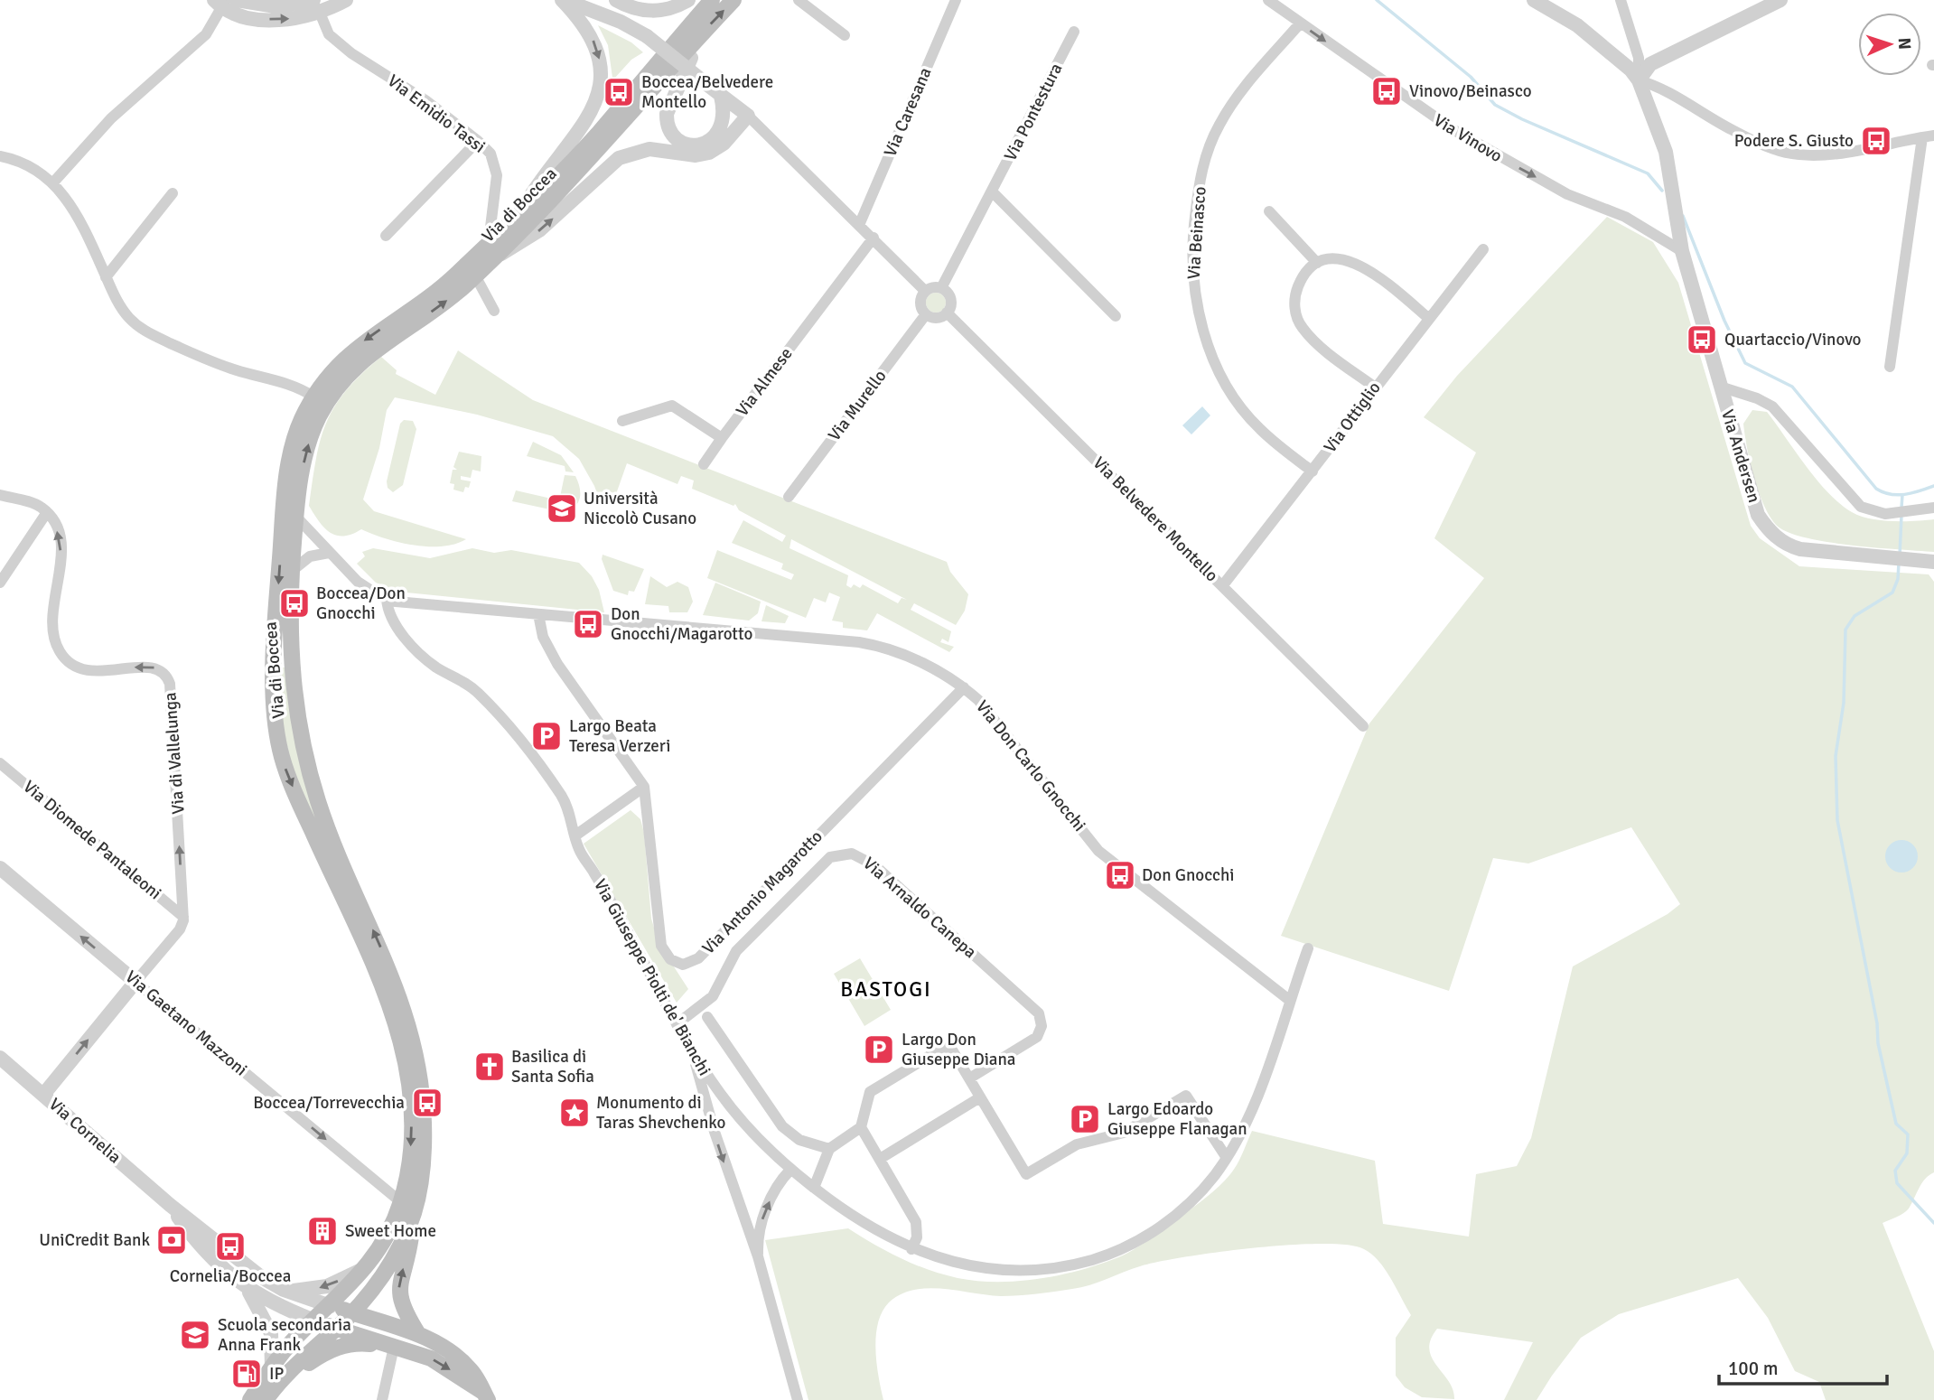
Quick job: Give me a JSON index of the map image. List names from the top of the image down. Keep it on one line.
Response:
{"streets":{"main road":["Via di Boccea"],"street":["Via Caresana","Via Pontestura","Via Emidio Tassi","Via Vinovo","Via Beinasco","Via Almese","Via Murello","Via Ottiglio","Via Andersen","Via Belvedere Montello","Via di Vallelunga","Via Don Carlo Gnocchi","Via Diomede Pantaleoni","Via Antonio Magarotto","Via Arnaldo Canepa","Via Giuseppe Piolti de' Bianchi","Via Gaetano Mazzoni","Via Cornelia"]},"crossings":[["Via Pontestura","Via Murello"],["Via Pontestura","Via Belvedere Montello"],["Via Emidio Tassi","Via di Boccea"],["Via Vinovo","Via Beinasco"],["Via Vinovo","Via Andersen"],["Via di Boccea","Via Don Carlo Gnocchi"],["Via di Boccea","Via Gaetano Mazzoni"],["Via di Boccea","Via Cornelia"],["Via Beinasco","Via Ottiglio"],["Via Murello","Via Belvedere Montello"],["Via Ottiglio","Via Belvedere Montello"],["Via di Vallelunga","Via Diomede Pantaleoni"],["Via Don Carlo Gnocchi","Via Antonio Magarotto"],["Via Don Carlo Gnocchi","Via Giuseppe Piolti de' Bianchi"],["Via Arnaldo Canepa","Via Giuseppe Piolti de' Bianchi"]],"one_way":["Via Vinovo","Via di Vallelunga"],"districts":["BASTOGI"],"places":{"bus stop":["Vinovo/Beinasco","Boccea/Belvedere Montello","Podere S. Giusto","Quartaccio/Vinovo","Boccea/Don Gnocchi","Don Gnocchi/Magarotto","Don Gnocchi","Boccea/Torrevecchia","Cornelia/Boccea"],"school or university":["Università Niccolò Cusano","Scuola secondaria Anna Frank"],"parking":["Largo Beata Teresa Verzeri","Largo Don Giuseppe Diana","Largo Edoardo Giuseppe Flanagan"],"church":["Basilica di Santa Sofia"],"place":["Monumento di Taras Shevchenko"],"building":["Sweet Home"],"bank":["UniCredit Bank"],"fuel station":["IP"]},"scale_bar":"100 m","north":"right"}
